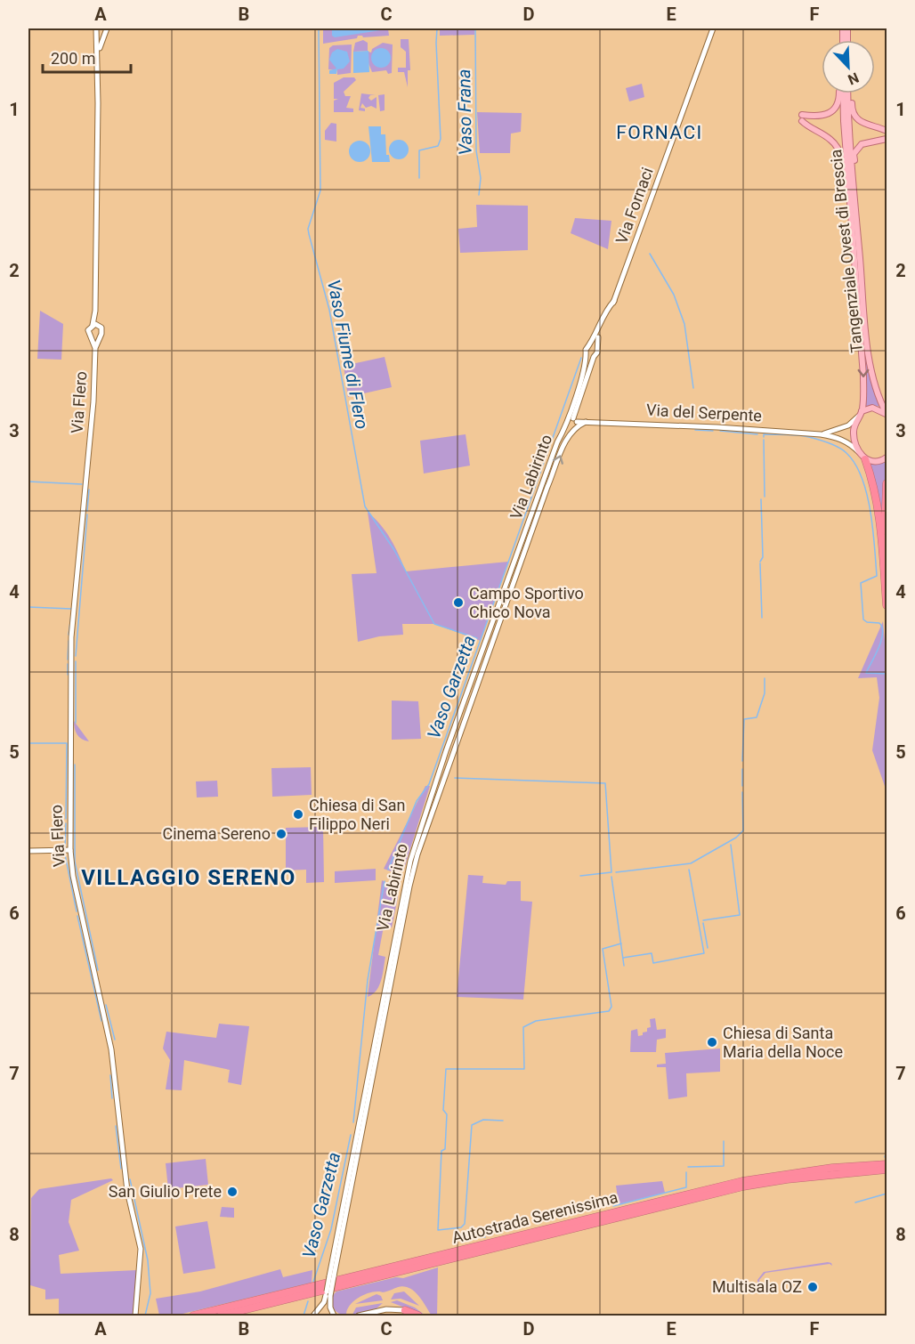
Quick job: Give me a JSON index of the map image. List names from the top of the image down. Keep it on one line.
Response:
{"streets":{"highway":["Autostrada Serenissima"],"main road":["Tangenziale Ovest di Brescia"],"street":["Via Fornaci","Via Flero","Via del Serpente","Via Labirinto"]},"crossings":[["Via Fornaci","Via del Serpente"],["Via Fornaci","Via Labirinto"],["Tangenziale Ovest di Brescia","Via del Serpente"]],"districts":["FORNACI","VILLAGGIO SERENO"],"water":["Vaso Frana","Vaso Fiume di Flero","Vaso Garzetta"],"places":["Campo Sportivo Chico Nova","Chiesa di San Filippo Neri","Cinema Sereno","Chiesa di Santa Maria della Noce","San Giulio Prete","Multisala OZ"],"scale_bar":"200 m","north":"bottom right","grid":{"columns":["A","B","C","D","E","F"],"rows":["1","2","3","4","5","6","7","8"]}}
